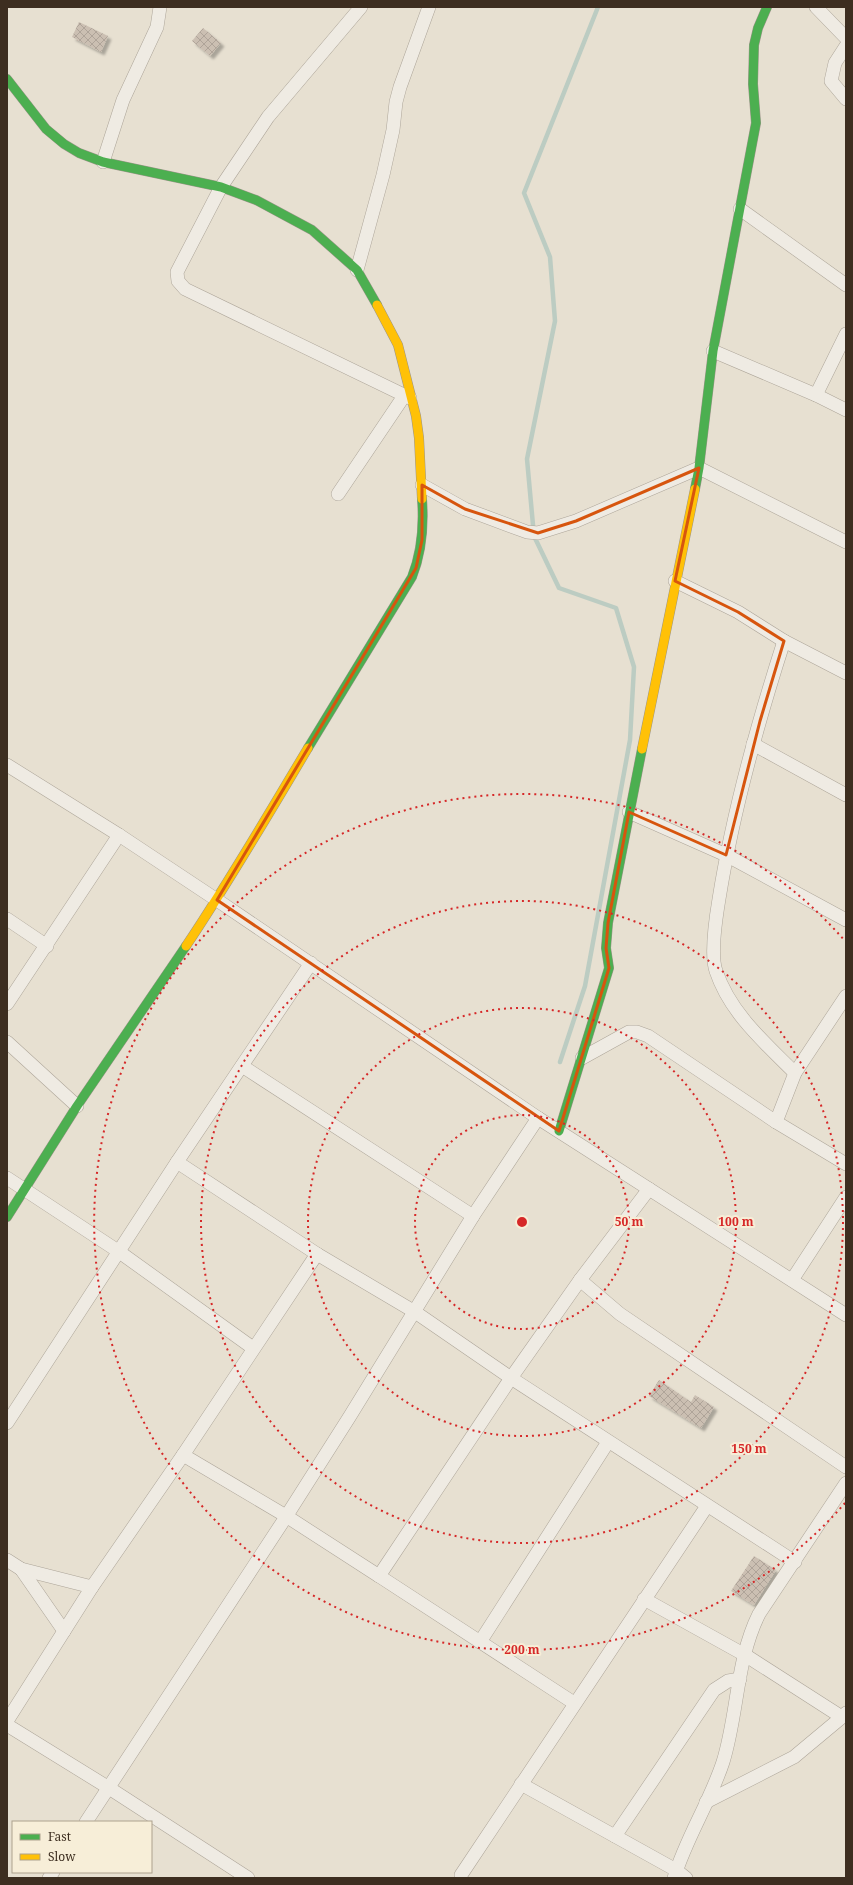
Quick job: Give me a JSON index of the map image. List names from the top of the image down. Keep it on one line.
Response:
{"legend":["Fast","Slow"],"rings":["50 m","100 m","150 m","200 m"]}
